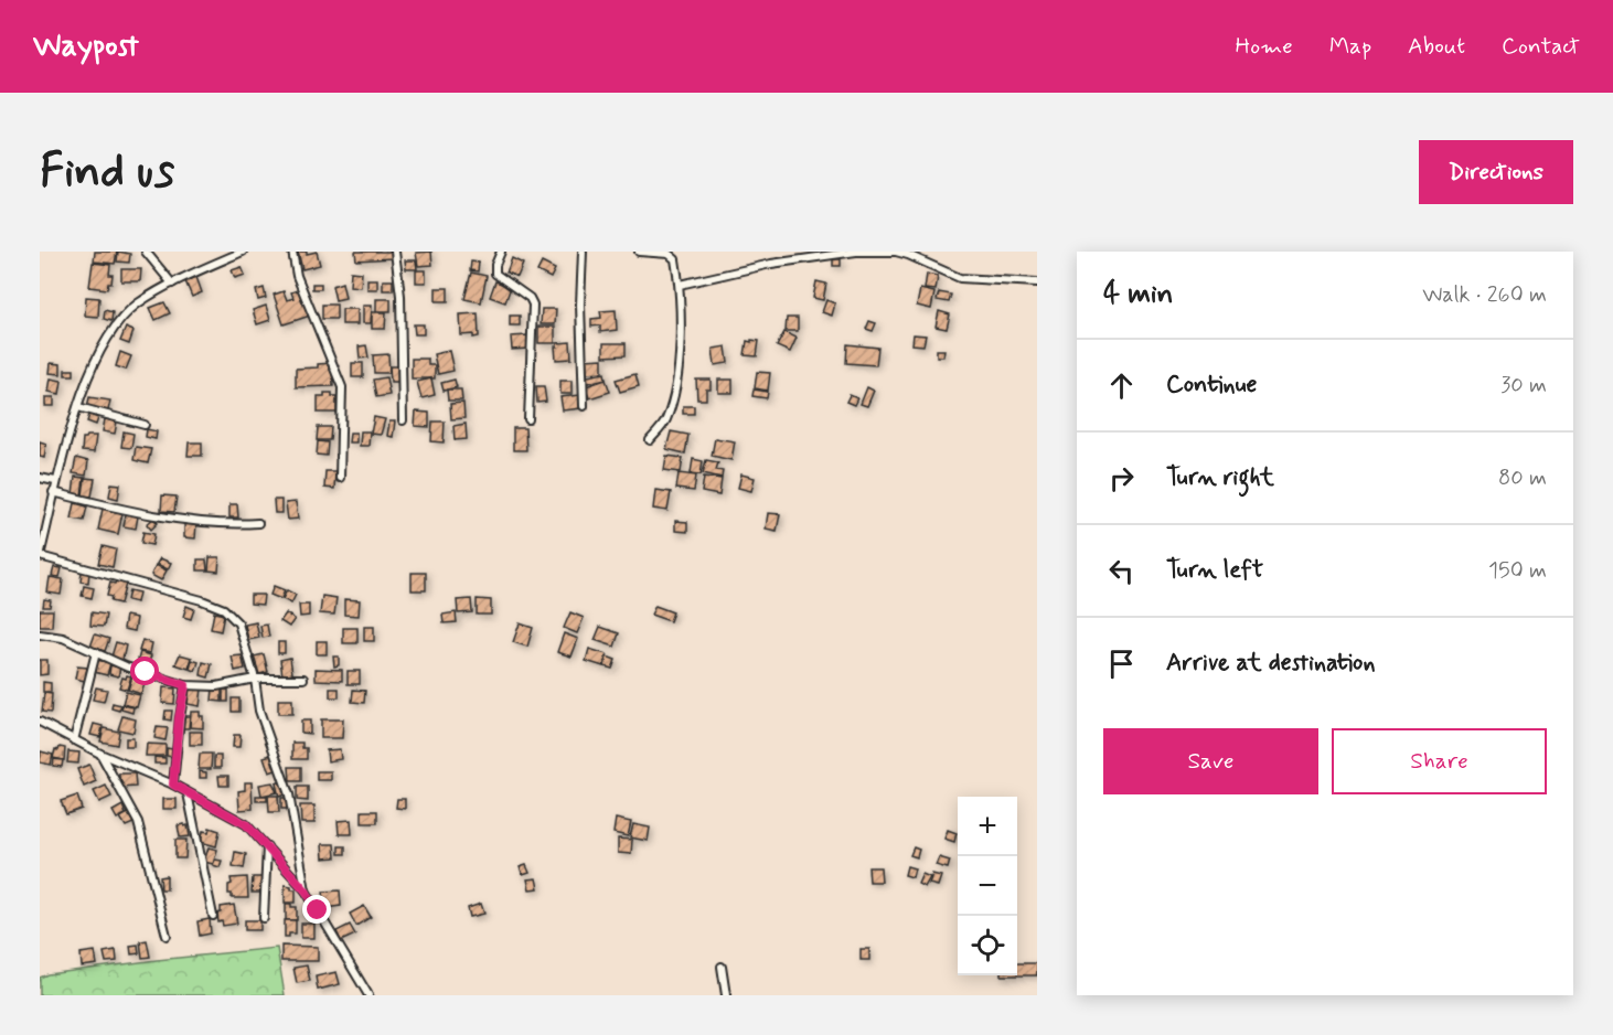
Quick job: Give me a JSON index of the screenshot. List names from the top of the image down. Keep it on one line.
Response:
{"page":{"header":"Waypost","nav":["Home","Map","About","Contact"],"buttons":["Directions",["Save","Share"]],"title":"Find us","heading":["4 min","Walk · 260 m"],"list":[["Continue","30 m"],["Turn right","80 m"],["Turn left","150 m"],"Arrive at destination"],"map_buttons":["+","−"]}}
